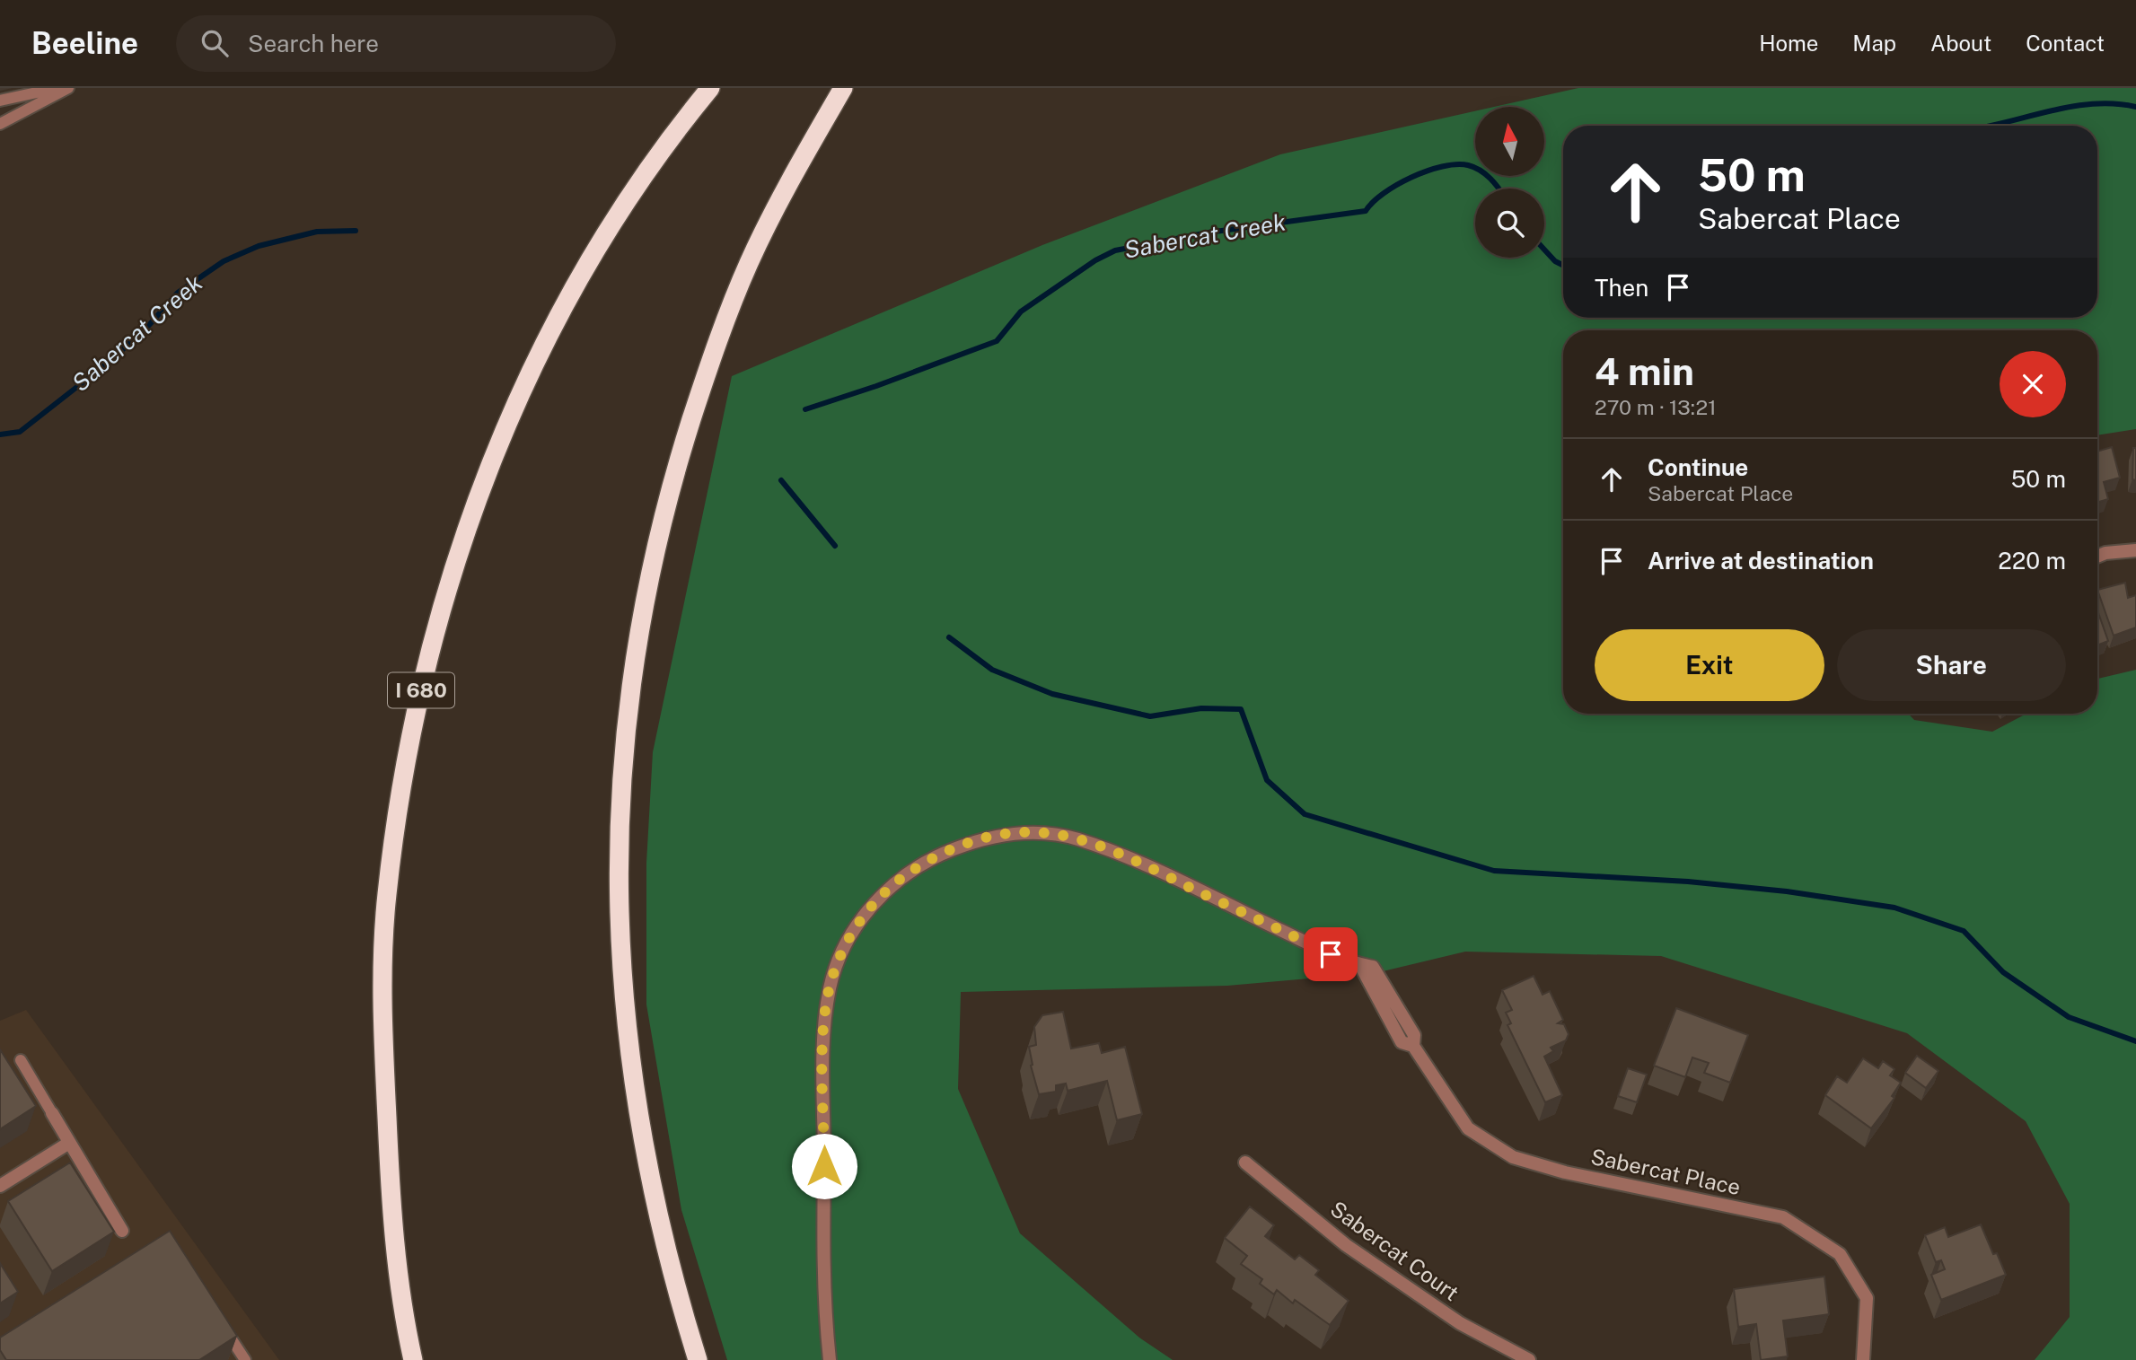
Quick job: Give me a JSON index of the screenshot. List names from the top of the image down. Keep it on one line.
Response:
{"streets":{"highway":["I 680"],"street":["Sabercat Place","Sabercat Court"]},"water":["Sabercat Creek"],"north":"top","page":{"header":"Beeline","search":"Search here","nav":["Home","Map","About","Contact"],"turn":["50 m","Sabercat Place"],"then":"Then","heading":["4 min","270 m · 13:21"],"list":[{"name":"Continue","note":"Sabercat Place","value":"50 m"},{"name":"Arrive at destination","value":"220 m"}],"buttons":["Exit","Share"]}}
